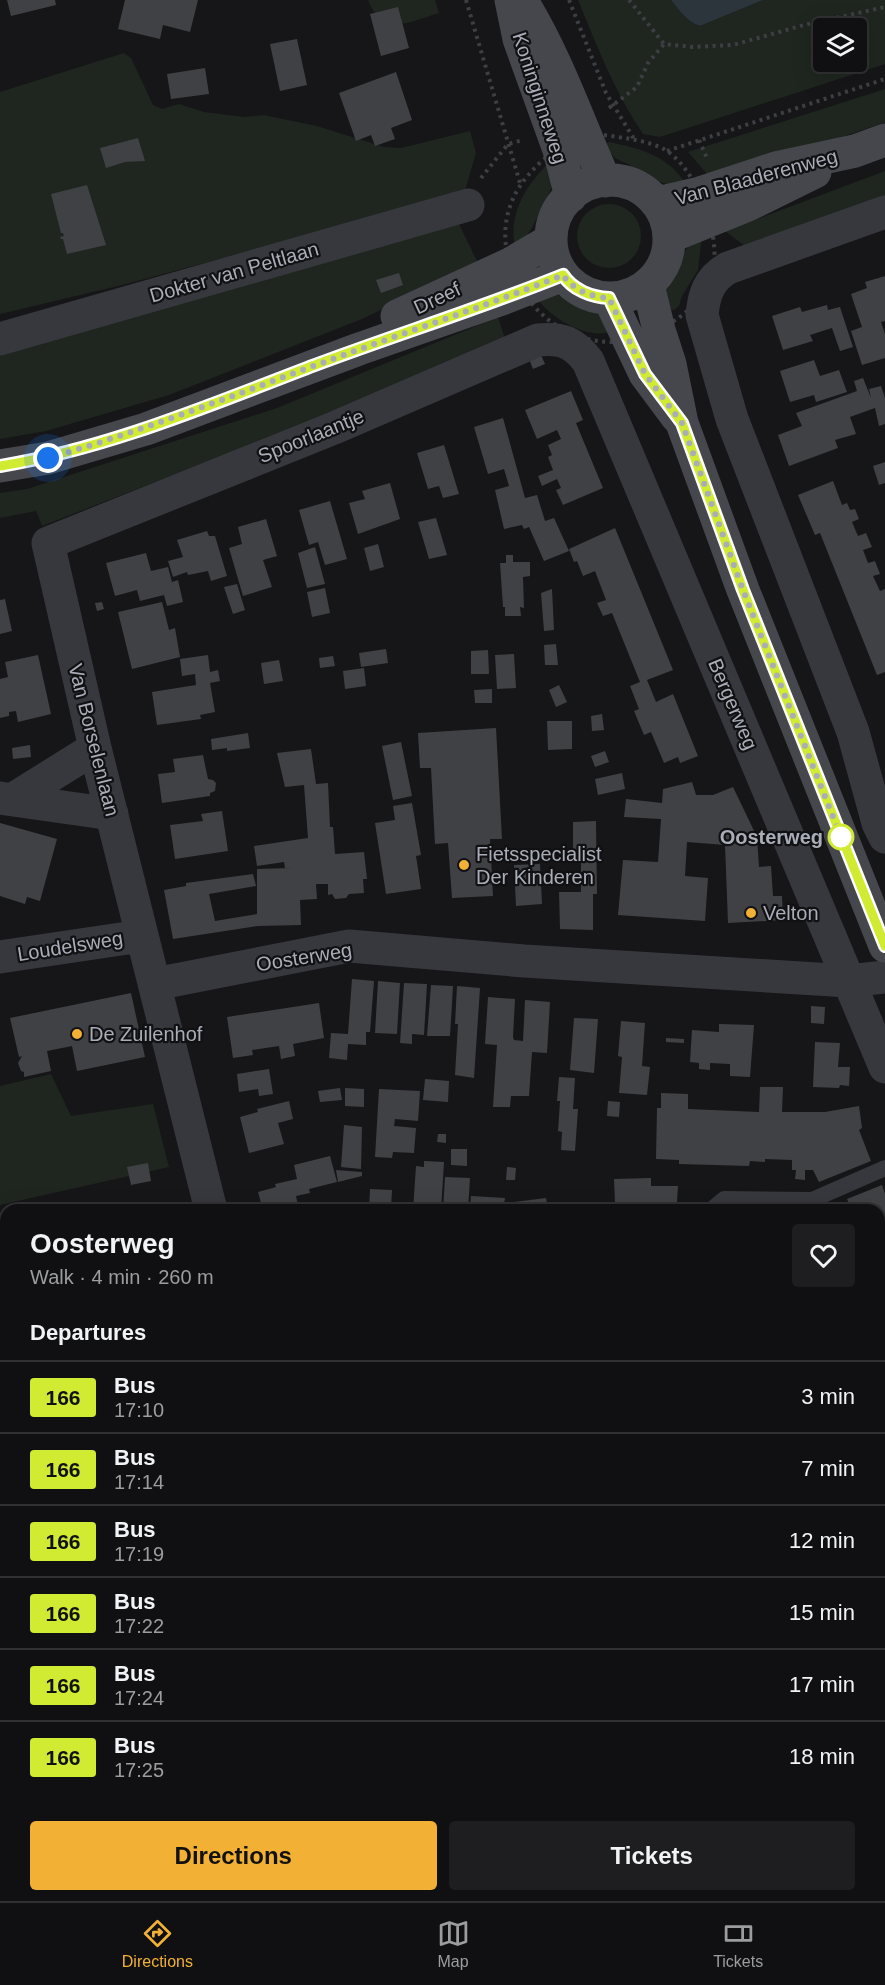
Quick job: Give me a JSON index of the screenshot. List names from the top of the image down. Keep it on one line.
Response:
{"streets":{"main road":["Koninginneweg","Van Blaaderenweg","Dreef"],"street":["Dokter van Peltlaan","Spoorlaantje","Bergerweg","Van Borselenlaan","Loudelsweg","Oosterweg"]},"crossings":[["Koninginneweg","Van Blaaderenweg"],["Koninginneweg","Dreef"],["Van Blaaderenweg","Dreef"],["Spoorlaantje","Bergerweg"],["Spoorlaantje","Van Borselenlaan"],["Bergerweg","Oosterweg"],["Van Borselenlaan","Loudelsweg"],["Van Borselenlaan","Oosterweg"]],"places":["Oosterweg","Fietsspecialist Der Kinderen","Velton","De Zuilenhof"],"lines":["bus line 166"],"page":{"heading":[["Oosterweg","Walk · 4 min · 260 m"],"Departures"],"list":[{"mark":"166","name":"Bus","note":"17:10","value":"3 min"},{"mark":"166","name":"Bus","note":"17:14","value":"7 min"},{"mark":"166","name":"Bus","note":"17:19","value":"12 min"},{"mark":"166","name":"Bus","note":"17:22","value":"15 min"},{"mark":"166","name":"Bus","note":"17:24","value":"17 min"},{"mark":"166","name":"Bus","note":"17:25","value":"18 min"}],"buttons":["Directions","Tickets"],"tabs":["Directions","Map","Tickets"]}}
